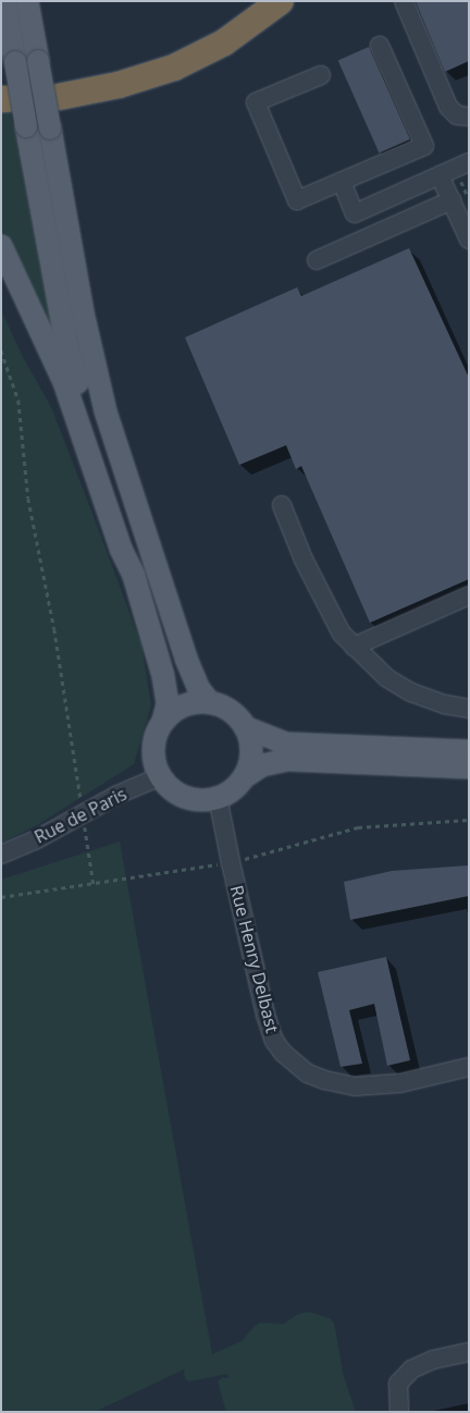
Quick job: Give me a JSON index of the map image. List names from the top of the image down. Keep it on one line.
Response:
{"streets":{"street":["Rue de Paris","Rue Henry Delbast"]},"crossings":[["Rue de Paris","Rue Henry Delbast"]]}
